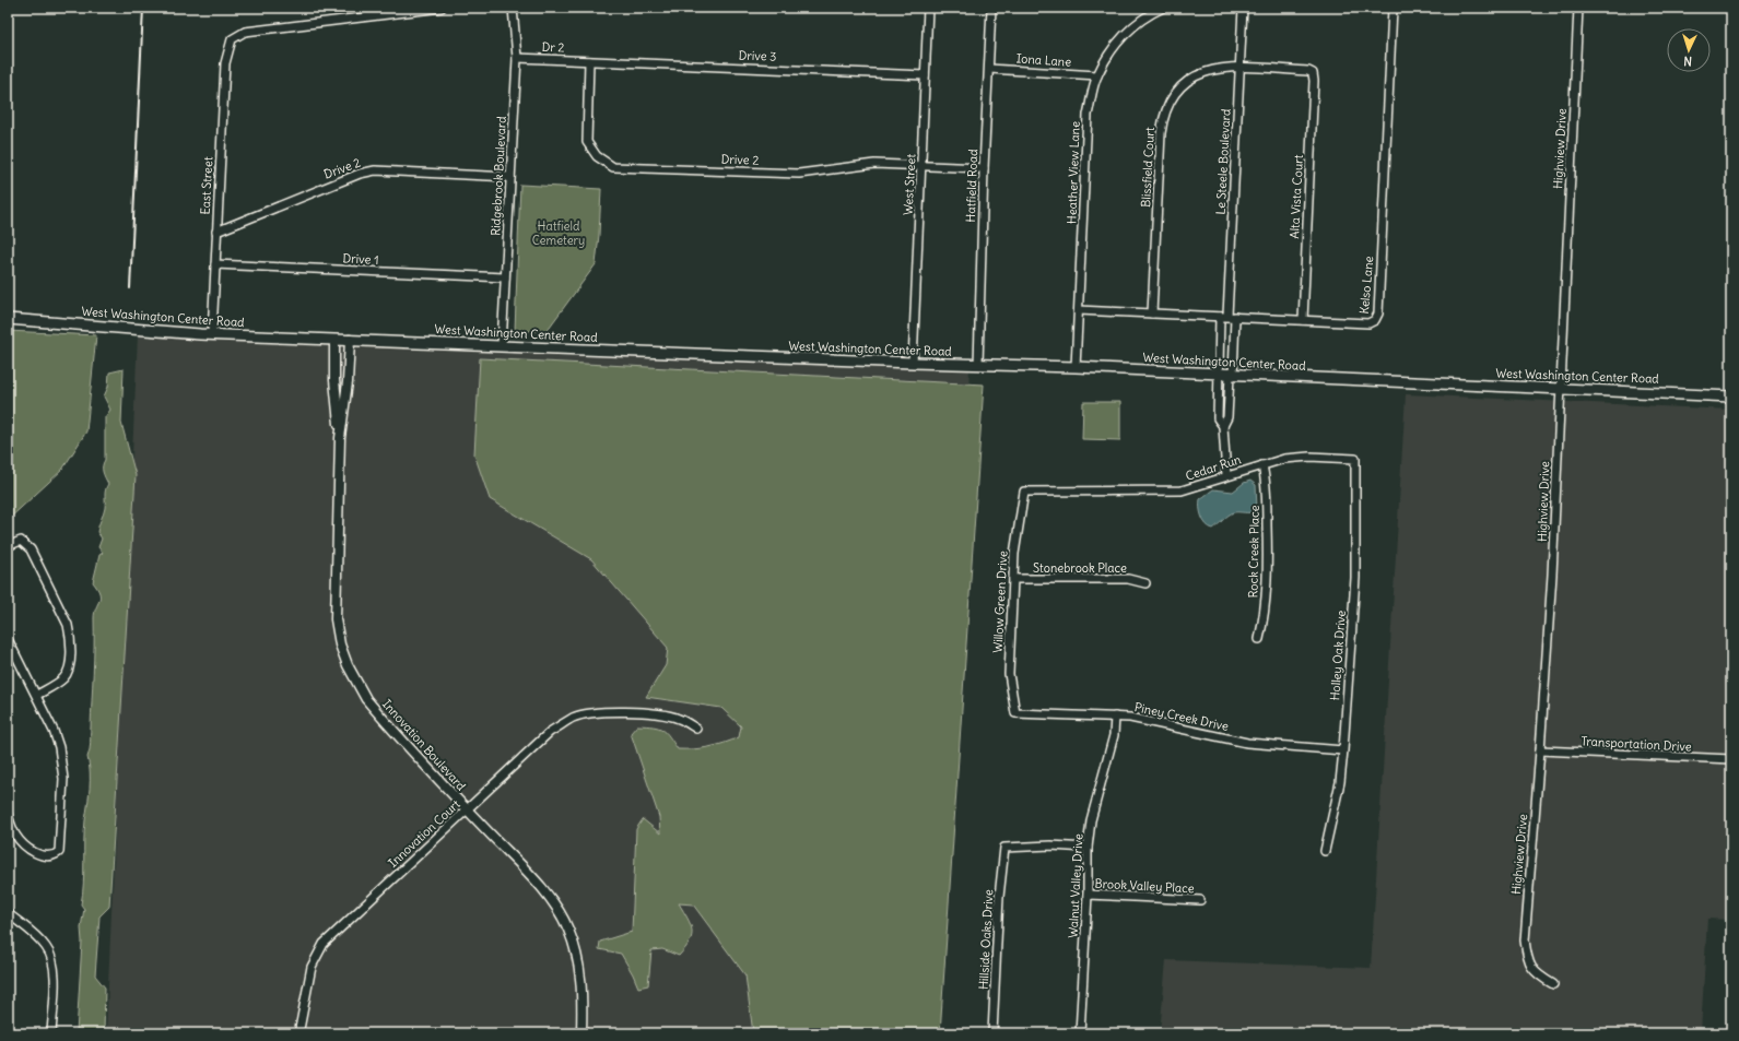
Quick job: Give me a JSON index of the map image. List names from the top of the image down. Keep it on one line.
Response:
{"streets":{"main road":["West Washington Center Road"],"street":["Dr 2","Drive 3","Iona Lane","Highview Drive","Drive 2","Le Steele Boulevard","Blissfield Court","Heather View Lane","Ridgebrook Boulevard","West Street","East Street","Hatfield Road","Alta Vista Court","Drive 1","Kelso Lane","Cedar Run","Rock Creek Place","Stonebrook Place","Willow Green Drive","Holley Oak Drive","Piney Creek Drive","Transportation Drive","Innovation Boulevard","Innovation Court","Walnut Valley Drive","Brook Valley Place","Hillside Oaks Drive"]},"crossings":[["Dr 2","Drive 3"],["Dr 2","Drive 2"],["Dr 2","Ridgebrook Boulevard"],["Drive 3","Drive 2"],["Drive 3","West Street"],["Iona Lane","Heather View Lane"],["Iona Lane","Hatfield Road"],["Highview Drive","West Washington Center Road"],["Highview Drive","Transportation Drive"],["Drive 2","Ridgebrook Boulevard"],["Drive 2","West Street"],["Drive 2","East Street"],["Drive 2","Hatfield Road"],["Le Steele Boulevard","Blissfield Court"],["Le Steele Boulevard","Kelso Lane"],["Le Steele Boulevard","West Washington Center Road"],["Blissfield Court","Alta Vista Court"],["Blissfield Court","Kelso Lane"],["Heather View Lane","Kelso Lane"],["Heather View Lane","West Washington Center Road"],["Ridgebrook Boulevard","Drive 1"],["Ridgebrook Boulevard","West Washington Center Road"],["West Street","West Washington Center Road"],["East Street","Drive 1"],["East Street","West Washington Center Road"],["Hatfield Road","West Washington Center Road"],["Alta Vista Court","Kelso Lane"],["West Washington Center Road","Innovation Boulevard"],["Cedar Run","Rock Creek Place"],["Cedar Run","Willow Green Drive"],["Cedar Run","Holley Oak Drive"],["Stonebrook Place","Willow Green Drive"],["Willow Green Drive","Piney Creek Drive"],["Holley Oak Drive","Piney Creek Drive"],["Piney Creek Drive","Walnut Valley Drive"],["Innovation Boulevard","Innovation Court"],["Walnut Valley Drive","Brook Valley Place"],["Walnut Valley Drive","Hillside Oaks Drive"]],"parks":["Hatfield Cemetery"],"north":"bottom"}
